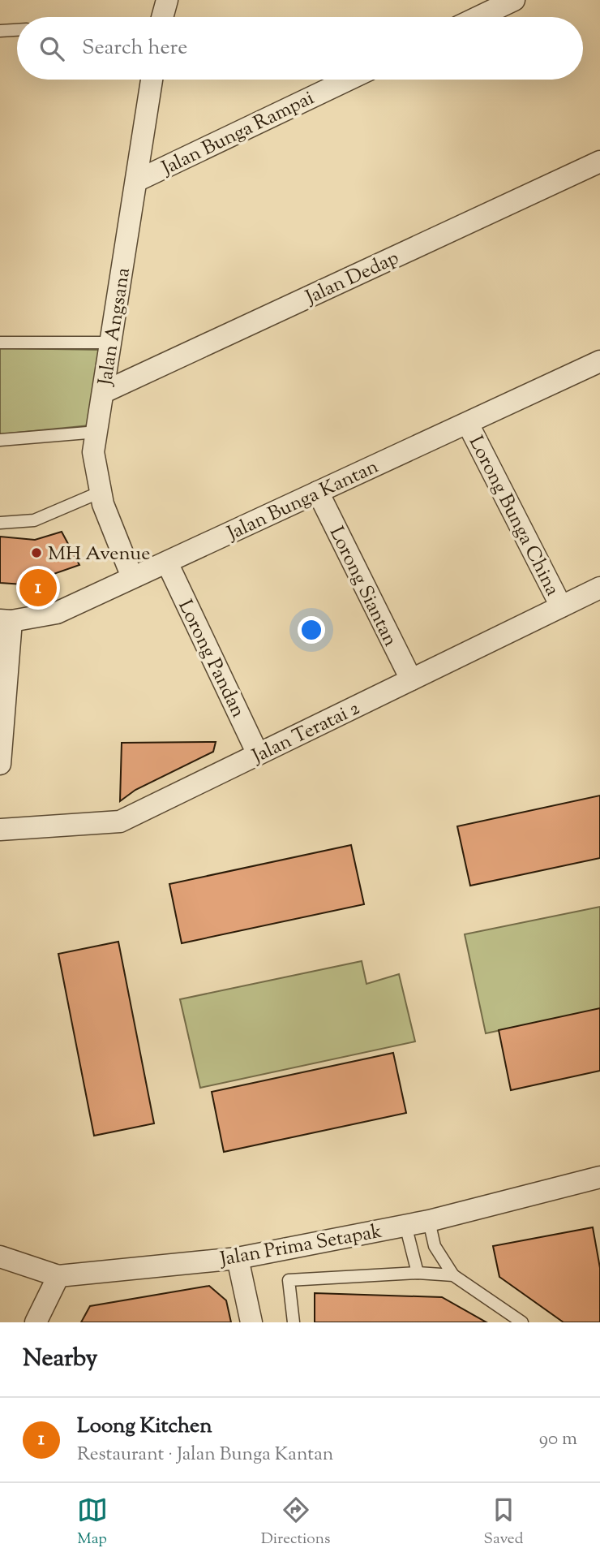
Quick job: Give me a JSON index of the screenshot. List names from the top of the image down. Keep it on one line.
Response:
{"streets":{"street":["Jalan Bunga Rampai","Jalan Dedap","Jalan Angsana","Jalan Bunga Kantan","Lorong Bunga China","Lorong Siantan","Lorong Pandan","Jalan Teratai 2","Jalan Prima Setapak"]},"crossings":[["Jalan Bunga Rampai","Jalan Angsana"],["Jalan Dedap","Jalan Angsana"],["Jalan Angsana","Jalan Bunga Kantan"],["Jalan Bunga Kantan","Lorong Bunga China"],["Jalan Bunga Kantan","Lorong Siantan"],["Jalan Bunga Kantan","Lorong Pandan"],["Lorong Bunga China","Jalan Teratai 2"],["Lorong Siantan","Jalan Teratai 2"],["Lorong Pandan","Jalan Teratai 2"]],"places":["MH Avenue"],"page":{"search":"Search here","pins":"1","heading":"Nearby","list":[{"mark":"1","name":"Loong Kitchen","note":"Restaurant · Jalan Bunga Kantan","value":"90 m"}],"nav":["Map","Directions","Saved"]}}
